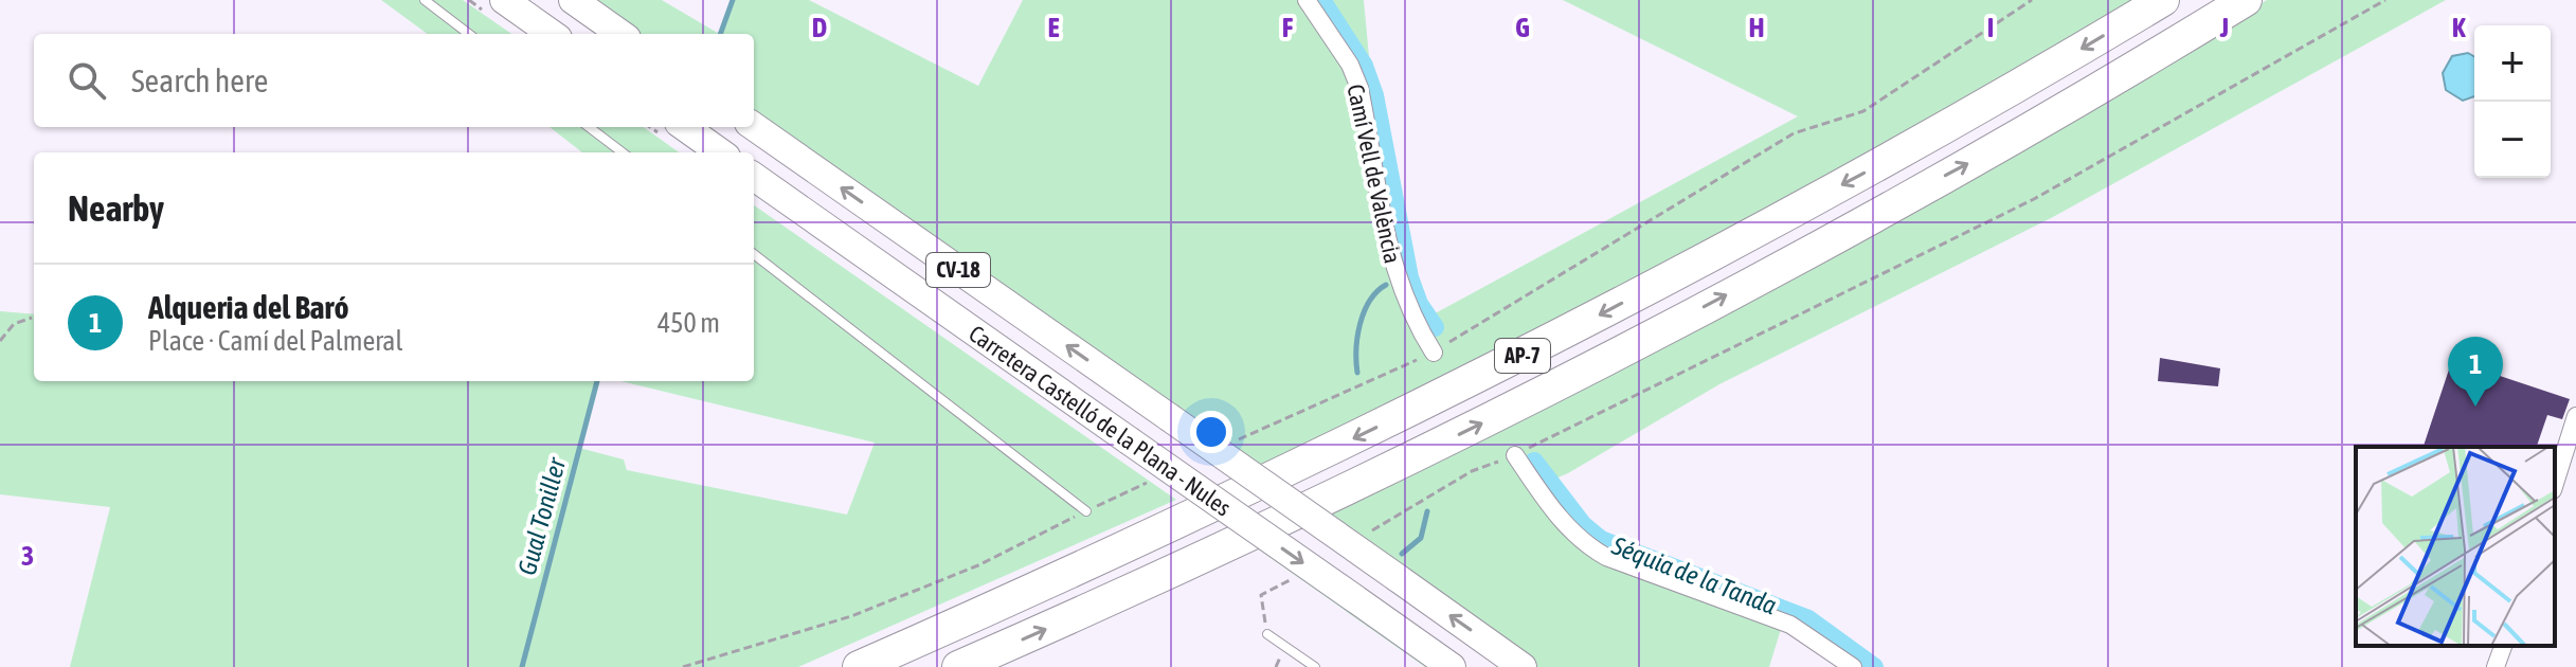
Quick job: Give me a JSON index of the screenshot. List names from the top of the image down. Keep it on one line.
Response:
{"streets":{"highway":["AP-7"],"main road":["CV-18","Carretera Castelló de la Plana - Nules"],"street":["Camí Vell de València"]},"water":["Gual Toniller","Séquia de la Tanda"],"page":{"map_buttons":["+","−"],"search":"Search here","heading":"Nearby","list":[{"mark":"1","name":"Alqueria del Baró","note":"Place · Camí del Palmeral","value":"450 m"}],"pins":"1"},"grid":{"columns":["D","E","F","G","H","I","J","K"],"rows":["3"]}}
